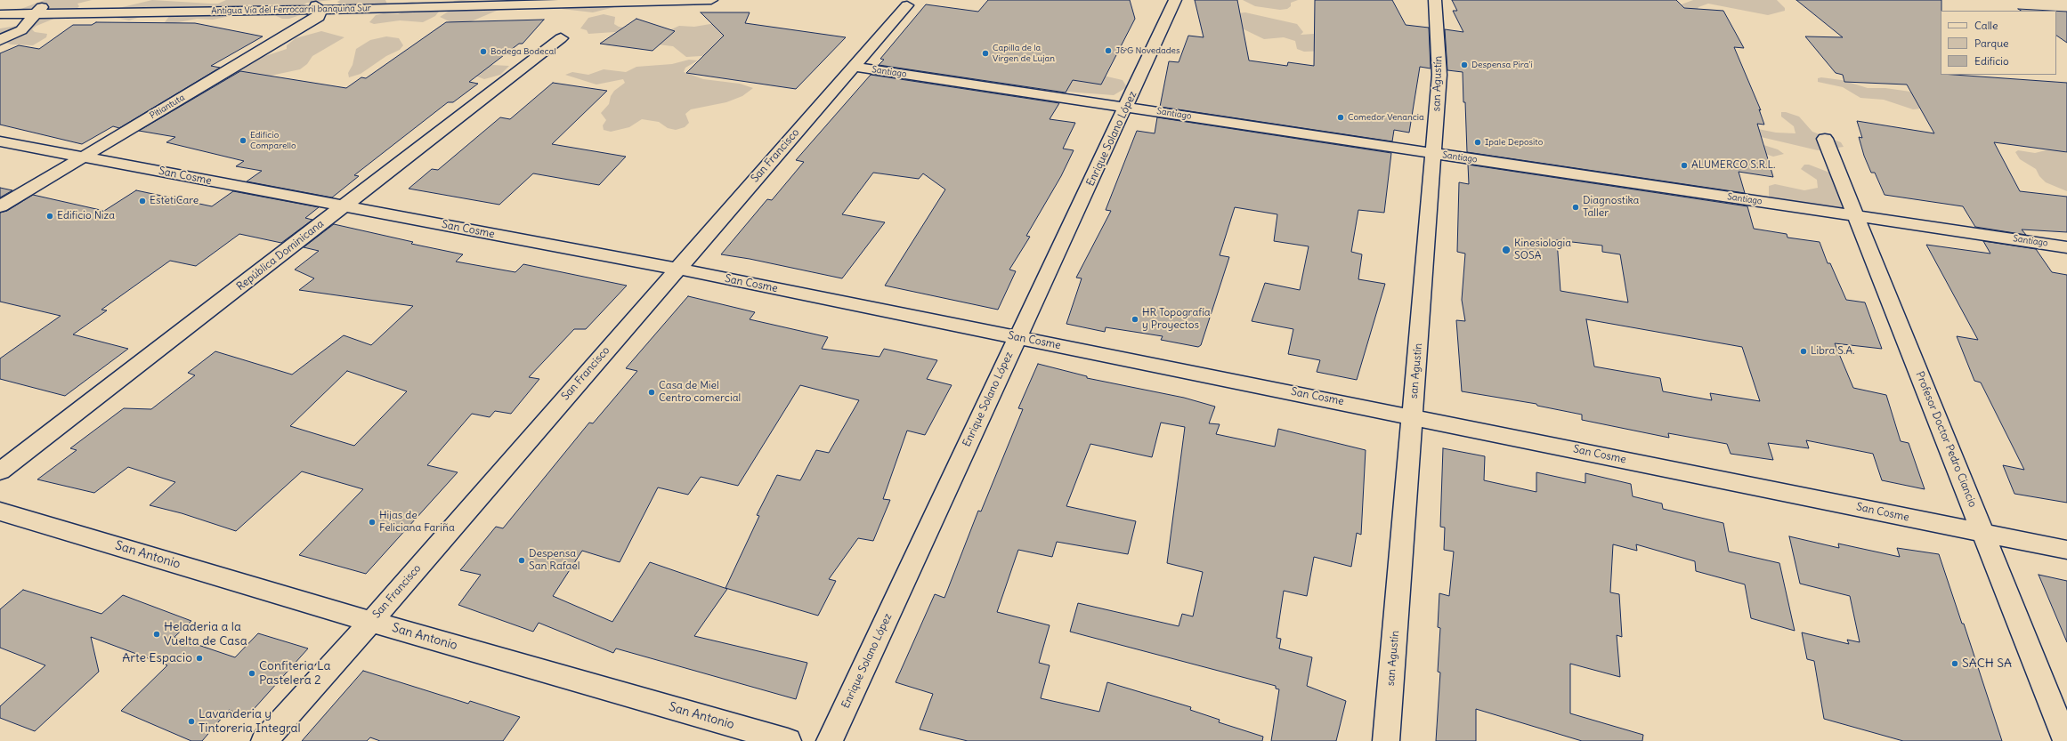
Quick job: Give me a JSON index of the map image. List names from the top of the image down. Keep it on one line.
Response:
{"streets":{"street":["Antigua Via del Ferrocarril banquina Sur","Santiago","san Agustín","Pitiantuta","Enrique Solano López","San Francisco","San Cosme","República Dominicana","Profesor Doctor Pedro Ciancio","San Antonio"]},"crossings":[["Antigua Via del Ferrocarril banquina Sur","Pitiantuta"],["Santiago","san Agustín"],["Santiago","Enrique Solano López"],["Santiago","San Francisco"],["Santiago","Profesor Doctor Pedro Ciancio"],["san Agustín","San Cosme"],["Pitiantuta","San Cosme"],["Enrique Solano López","San Cosme"],["San Francisco","San Cosme"],["San Francisco","San Antonio"],["San Cosme","República Dominicana"],["San Cosme","Profesor Doctor Pedro Ciancio"]],"places":["J&G Novedades","Bodega Bodecal","Capilla de la Virgen de Lujan","Despensa Pira'i","Comedor Venancia","Edificio Comparello","Ipale Deposito","ALUMERCO S.R.L.","EstetiCare","Diagnostika Taller","Edificio Niza","Kinesiologia SOSA","HR Topografía y Proyectos","Libra S.A.","Casa de Miel Centro comercial","Hijas de Feliciana Fariña","Despensa San Rafael","Heladeria a la Vuelta de Casa","Arte Espacio","SACH SA","Confiteria La Pastelera 2","Lavanderia y Tintoreria Integral"],"legend":["Calle","Parque","Edificio"]}
